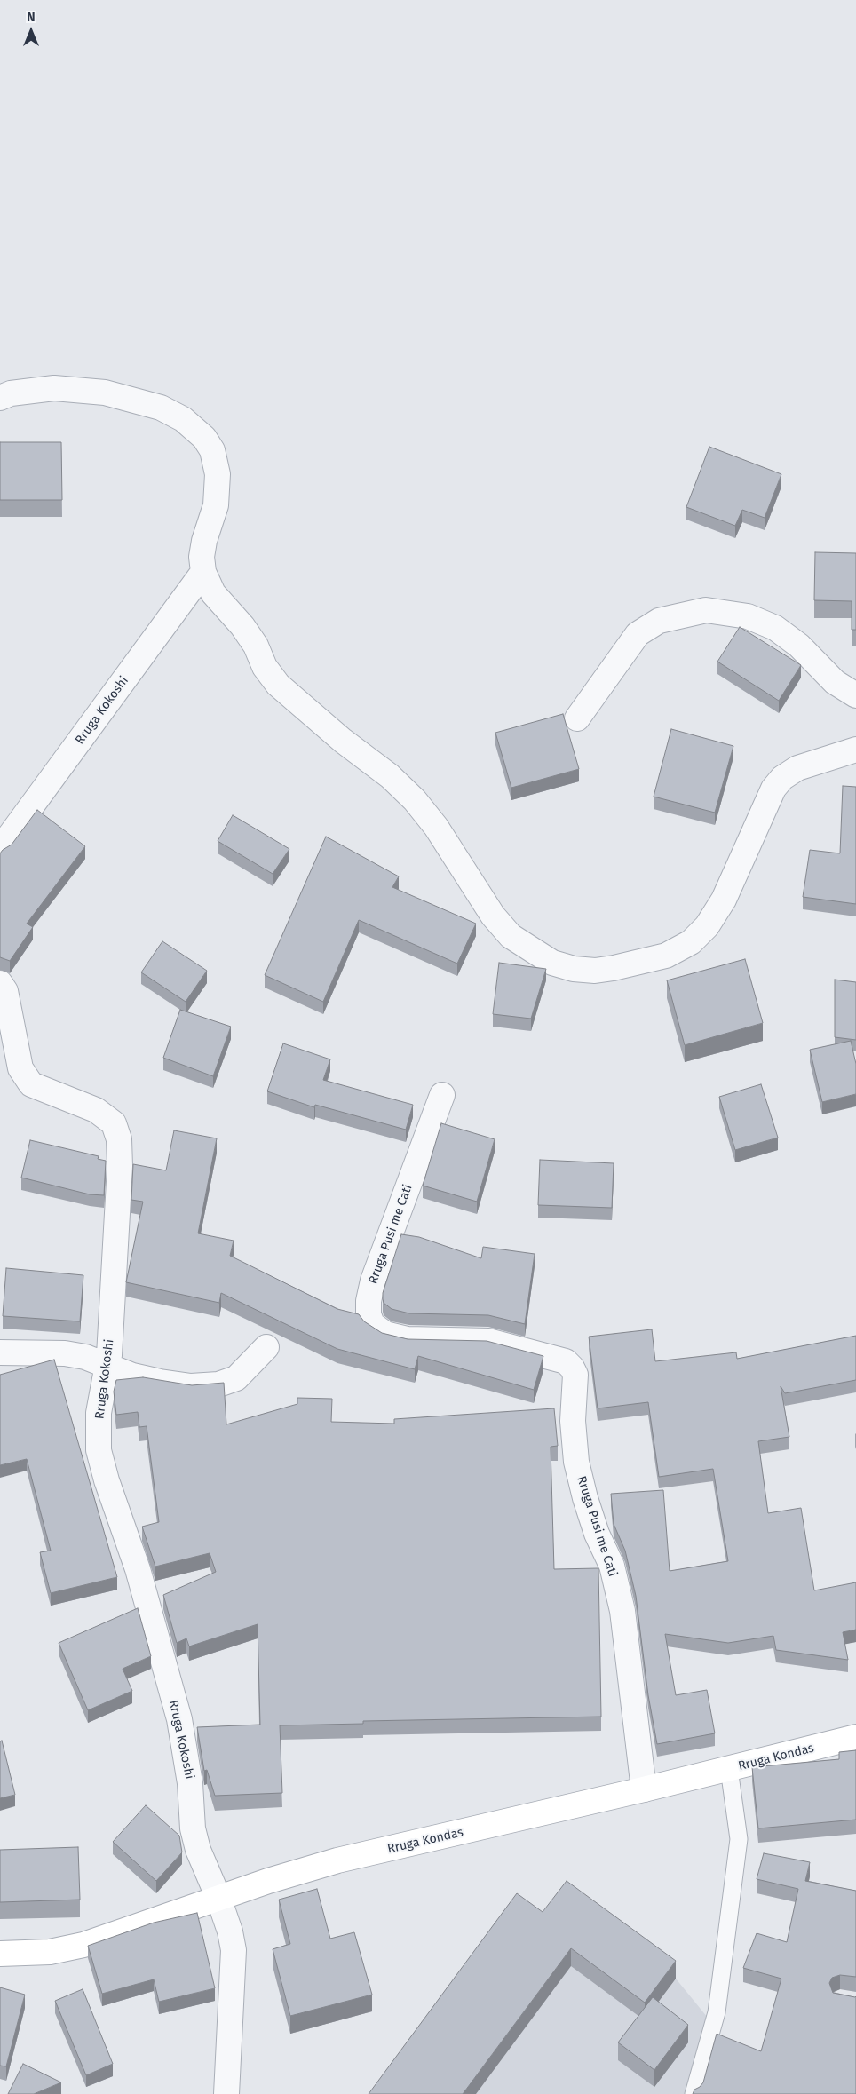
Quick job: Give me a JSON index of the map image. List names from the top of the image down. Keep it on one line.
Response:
{"streets":{"street":["Rruga Kokoshi","Rruga Pusi me Cati","Rruga Kondas"]},"crossings":[["Rruga Kokoshi","Rruga Kondas"],["Rruga Pusi me Cati","Rruga Kondas"]],"north":"top"}
